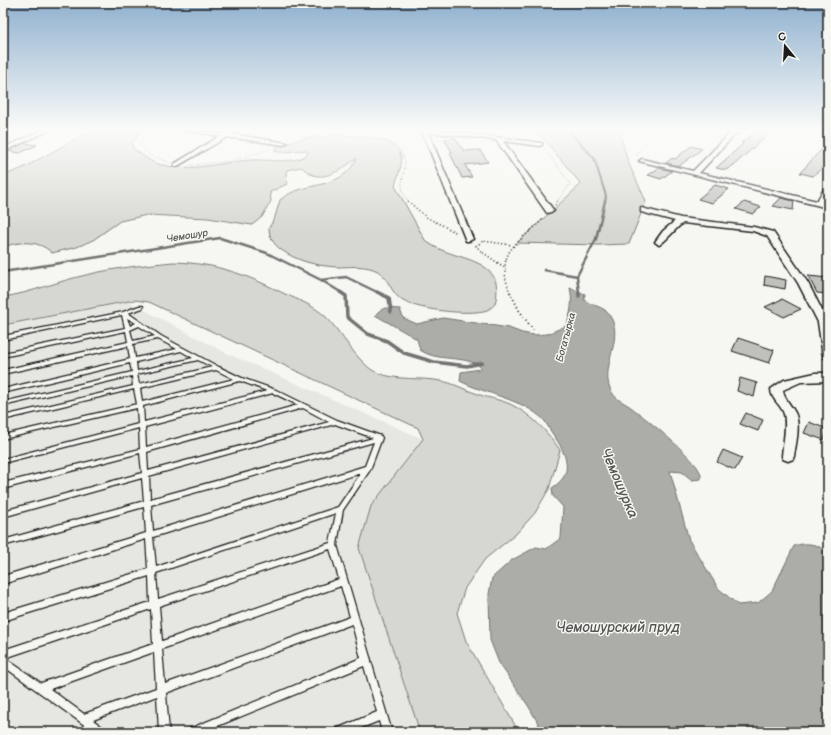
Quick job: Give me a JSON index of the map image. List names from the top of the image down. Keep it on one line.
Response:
{"water":["Чемошур","Богатырка","Чемошурка","Чемошурский пруд"],"north":"top"}
